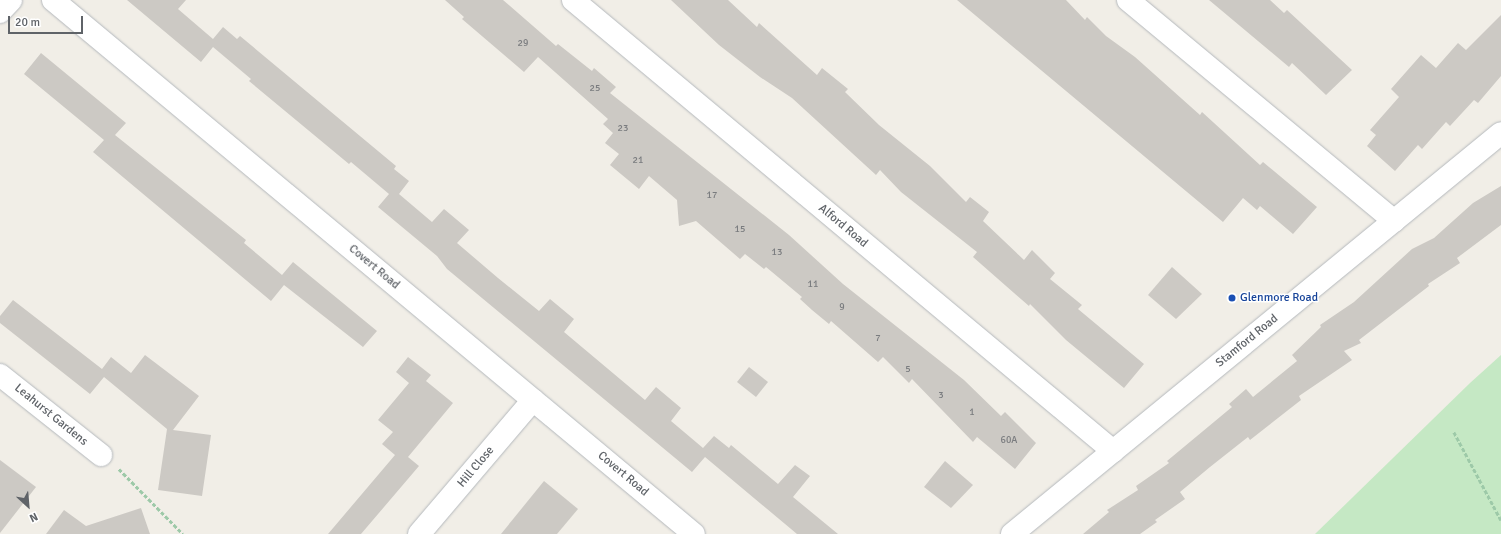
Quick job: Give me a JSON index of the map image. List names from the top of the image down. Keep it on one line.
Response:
{"streets":{"street":["Alford Road","Covert Road","Stamford Road","Leahurst Gardens","Hill Close"]},"crossings":[["Alford Road","Stamford Road"],["Covert Road","Hill Close"]],"places":["Glenmore Road"],"house_numbers":["29","25","23","21","17","15","13","11","9","7","5","3","1","60A"],"scale_bar":"20 m","north":"bottom right"}
